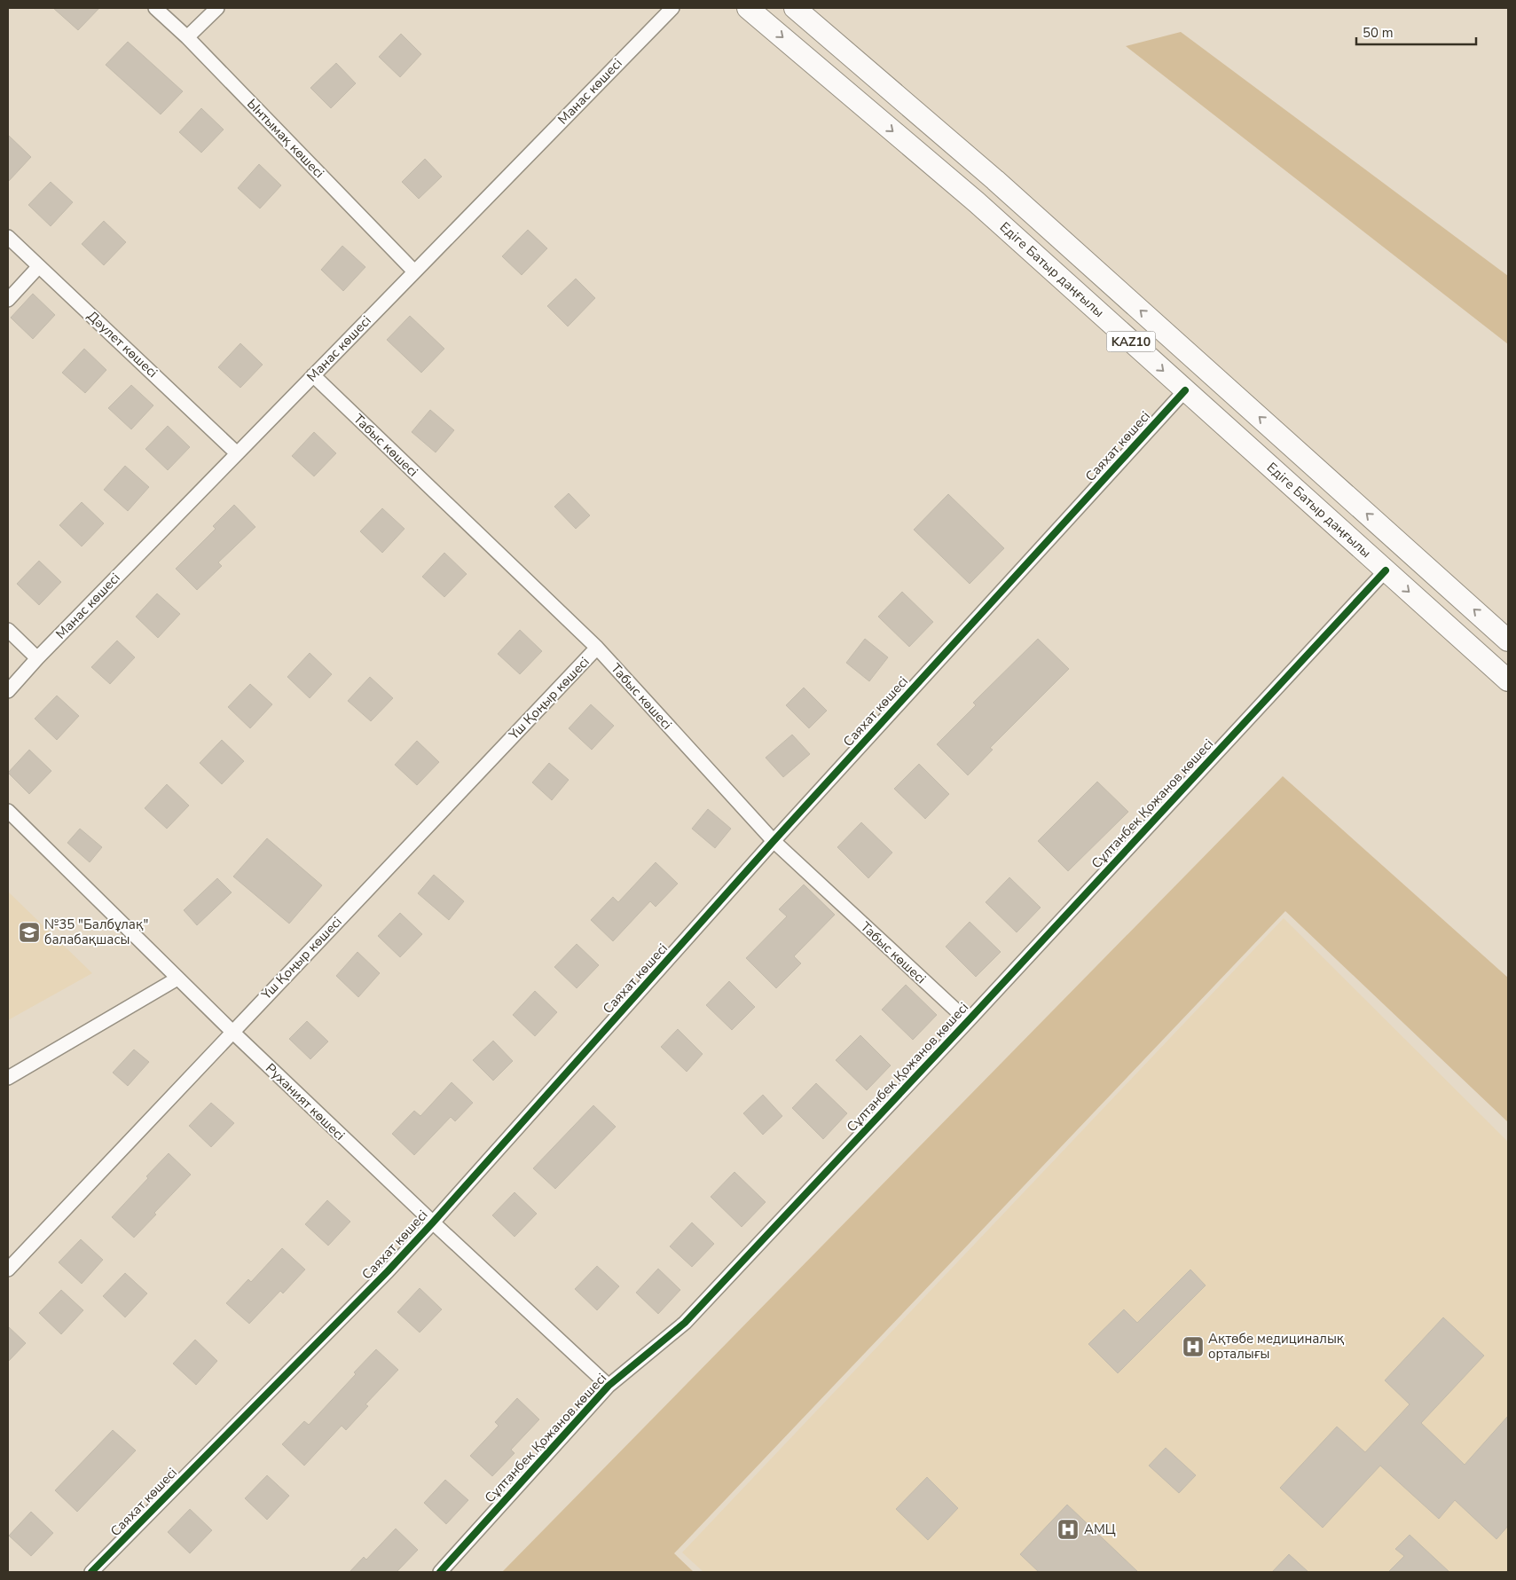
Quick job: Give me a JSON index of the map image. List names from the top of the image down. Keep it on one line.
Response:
{"streets":{"main road":["Едіге Батыр даңғылы","KAZ10"],"street":["Манас көшесі","Ынтымақ көшесі","Дәулет көшесі","Табыс көшесі","Саяхат көшесі","Үш Қоңыр көшесі","Сұлтанбек Қожанов көшесі","Руханият көшесі"]},"crossings":[["Манас көшесі","Ынтымақ көшесі"],["Манас көшесі","Дәулет көшесі"],["Манас көшесі","Табыс көшесі"],["Едіге Батыр даңғылы","Саяхат көшесі"],["Едіге Батыр даңғылы","Сұлтанбек Қожанов көшесі"],["Табыс көшесі","Саяхат көшесі"],["Табыс көшесі","Үш Қоңыр көшесі"],["Табыс көшесі","Сұлтанбек Қожанов көшесі"],["Саяхат көшесі","Руханият көшесі"],["Үш Қоңыр көшесі","Руханият көшесі"],["Сұлтанбек Қожанов көшесі","Руханият көшесі"]],"places":{"school or university":["№35 \"Балбұлақ\" балабақшасы"],"hospital":["Ақтөбе медициналық орталығы","АМЦ"]},"scale_bar":"50 m"}
